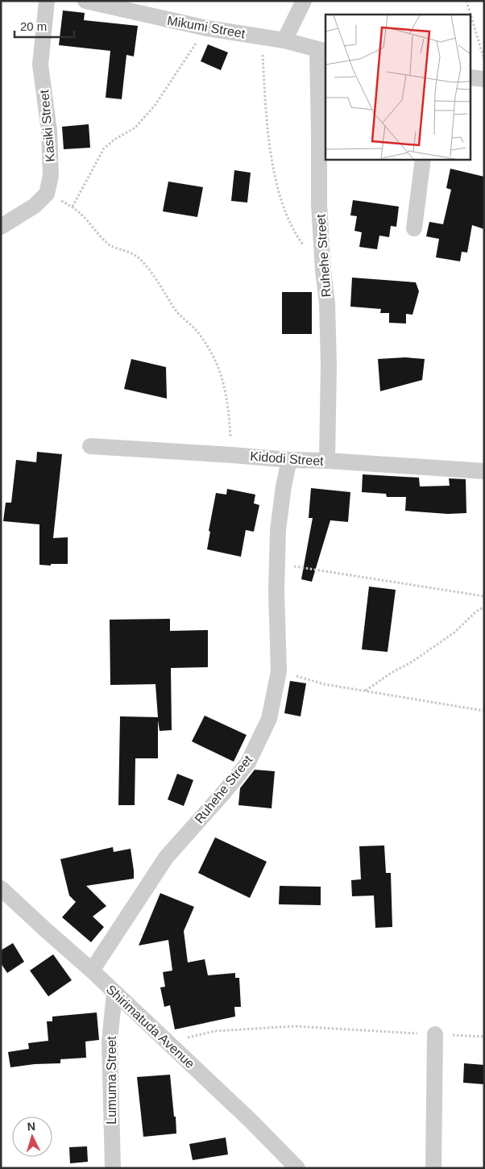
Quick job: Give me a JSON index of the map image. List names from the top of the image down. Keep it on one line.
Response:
{"streets":{"street":["Mikumi Street","Kasiki Street","Ruhehe Street","Kidodi Street","Shirimatuda Avenue","Lumuma Street"]},"crossings":[["Mikumi Street","Ruhehe Street"],["Ruhehe Street","Kidodi Street"],["Ruhehe Street","Shirimatuda Avenue"],["Shirimatuda Avenue","Lumuma Street"]],"scale_bar":"20 m","north":"top"}
